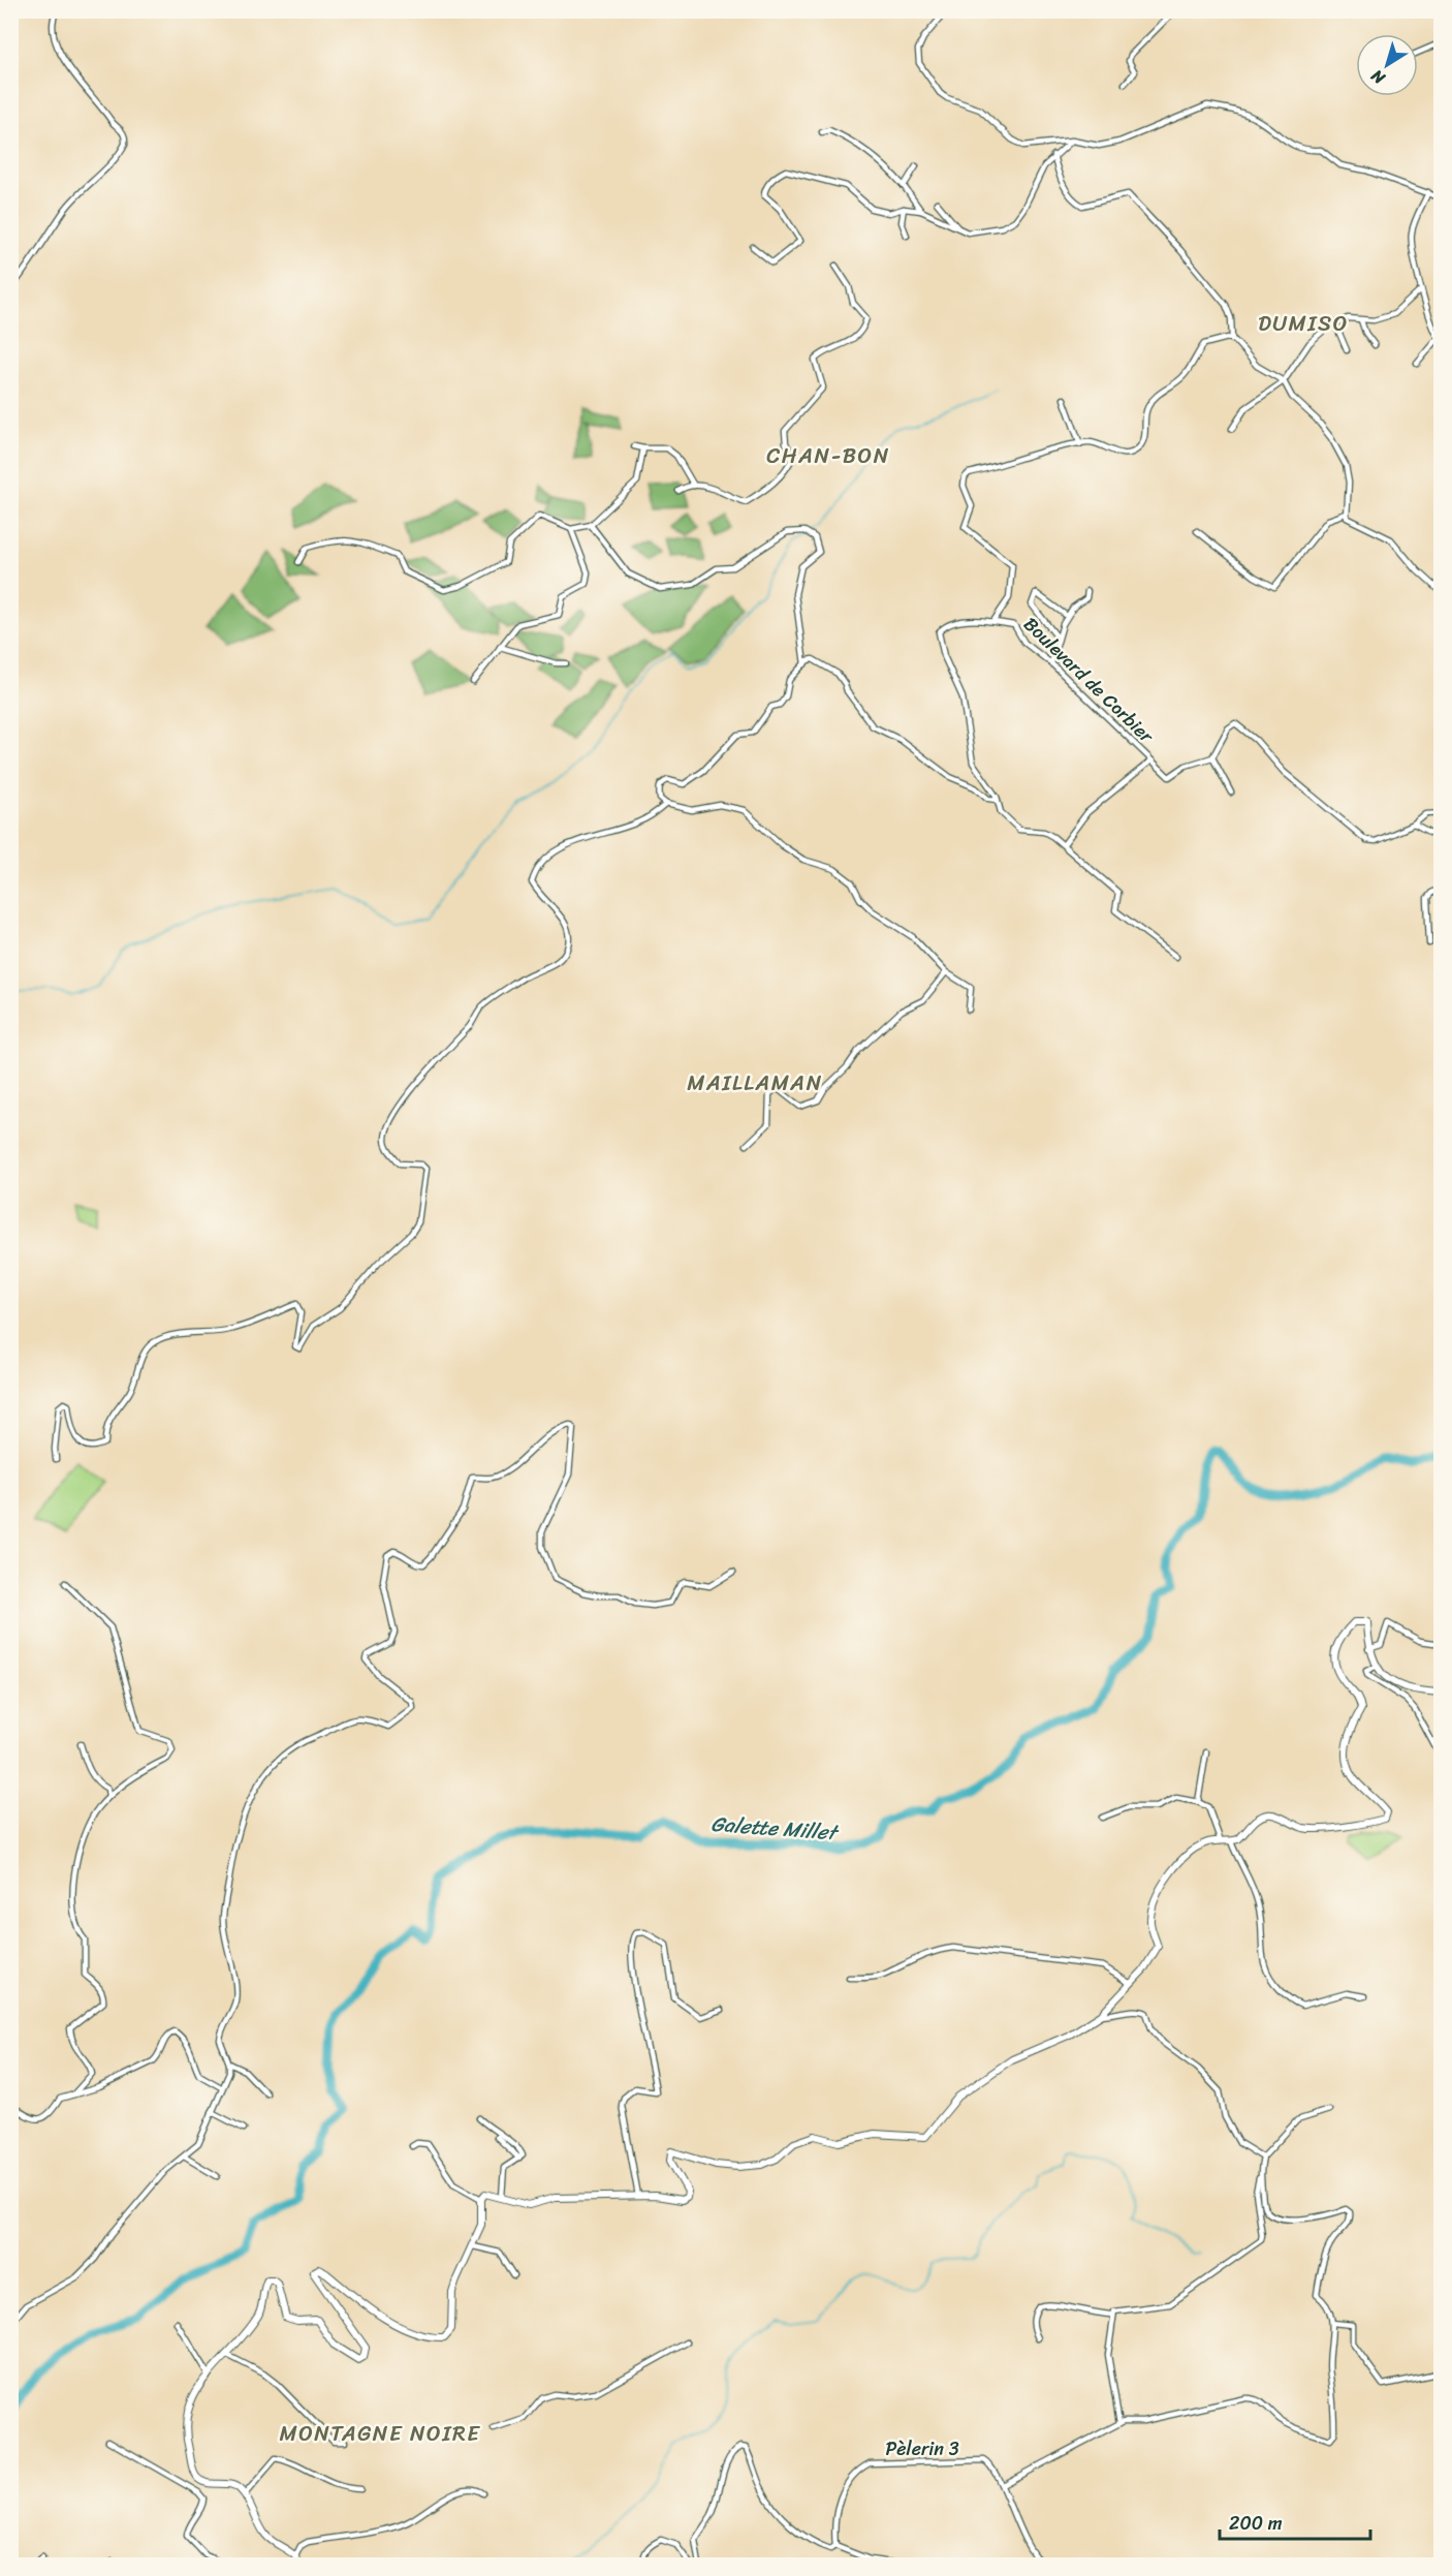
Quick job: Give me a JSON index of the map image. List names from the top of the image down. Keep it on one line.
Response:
{"streets":{"street":["Boulevard de Corbier","Pèlerin 3"]},"districts":["DUMISO","CHAN-BON","MAILLAMAN","MONTAGNE NOIRE"],"water":["Galette Millet"],"scale_bar":"200 m","north":"bottom left"}
